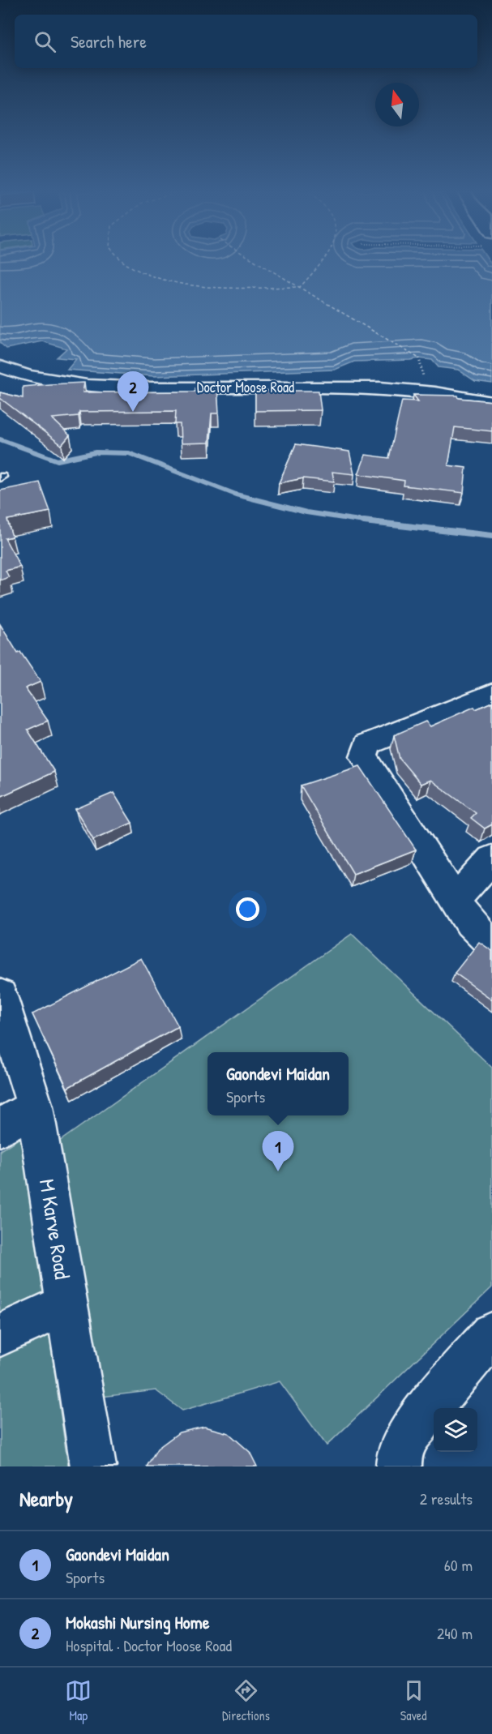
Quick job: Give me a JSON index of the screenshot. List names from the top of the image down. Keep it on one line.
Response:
{"streets":{"main road":["Doctor Moose Road","M Karve Road"]},"north":"top","page":{"search":"Search here","pins":["2","1"],"popup":["Gaondevi Maidan","Sports"],"heading":["Nearby","2 results"],"list":[{"mark":"1","name":"Gaondevi Maidan","note":"Sports","value":"60 m"},{"mark":"2","name":"Mokashi Nursing Home","note":"Hospital · Doctor Moose Road","value":"240 m"}],"nav":["Map","Directions","Saved"]}}
